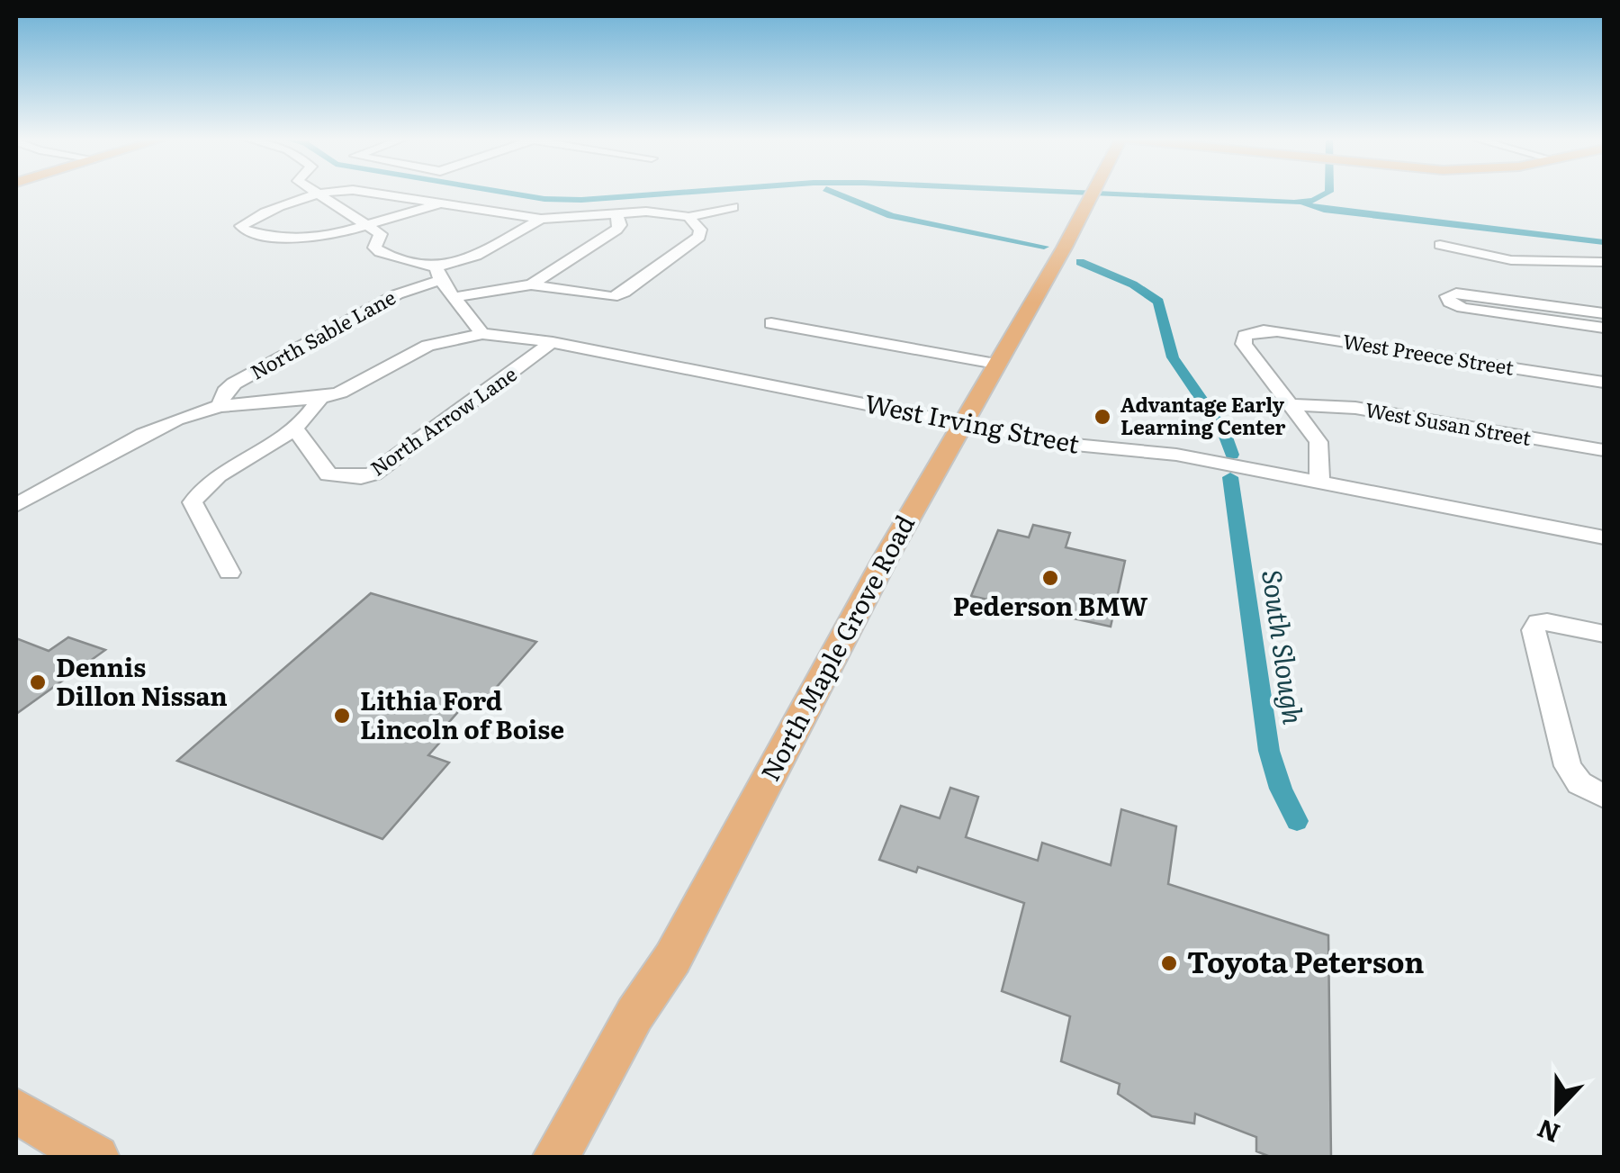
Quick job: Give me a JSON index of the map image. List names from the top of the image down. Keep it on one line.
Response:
{"streets":{"main road":["North Maple Grove Road"],"street":["North Sable Lane","West Preece Street","North Arrow Lane","West Irving Street","West Susan Street"]},"crossings":[["North Sable Lane","West Irving Street"],["West Preece Street","West Susan Street"],["North Arrow Lane","West Irving Street"],["West Irving Street","North Maple Grove Road"]],"water":["South Slough"],"places":["Advantage Early Learning Center","Pederson BMW","Dennis Dillon Nissan","Lithia Ford Lincoln of Boise","Toyota Peterson"],"north":"bottom"}
